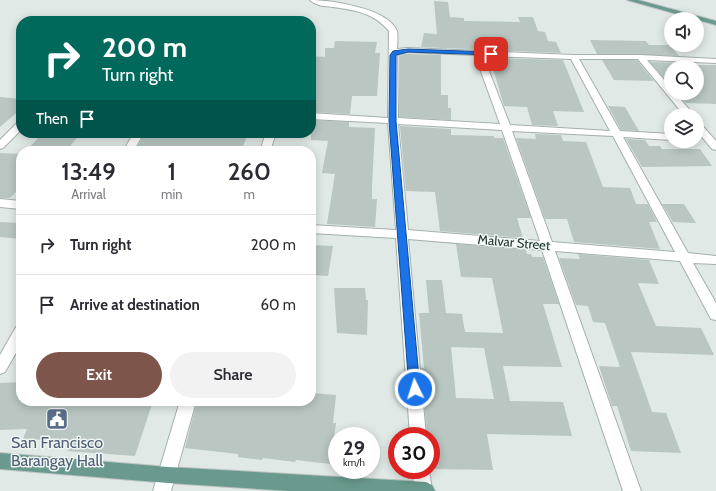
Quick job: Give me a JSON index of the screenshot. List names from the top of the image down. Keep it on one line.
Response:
{"streets":{"street":["Malvar Street"]},"places":{"public building":["San Francisco Barangay Hall"]},"page":{"turn":["200 m","Turn right"],"then":"Then","eta":["13:49","Arrival","1","min","260","m"],"list":[{"name":"Turn right","value":"200 m"},{"name":"Arrive at destination","value":"60 m"}],"buttons":["Exit","Share"],"speed":"29 km/h","limit":"30"}}
